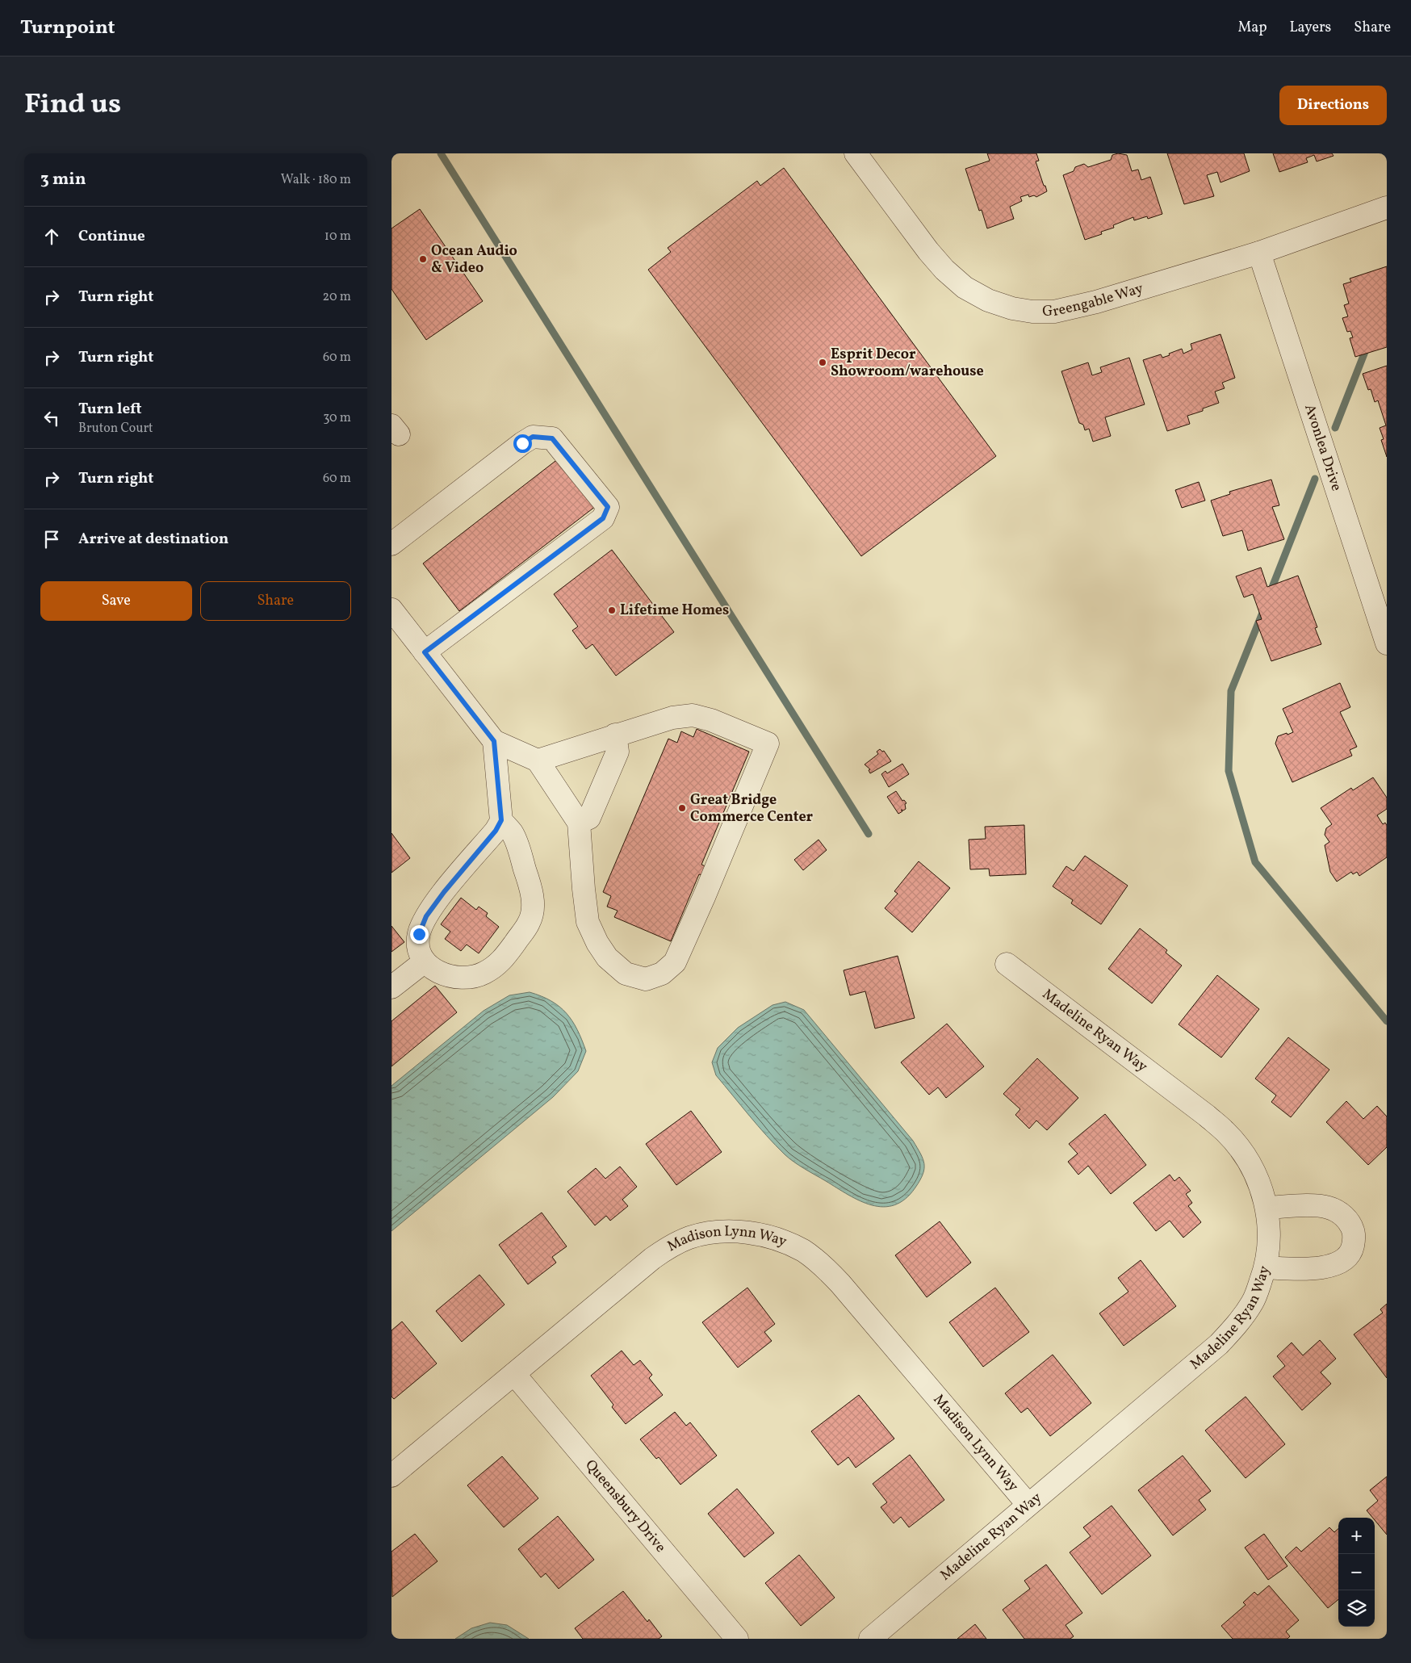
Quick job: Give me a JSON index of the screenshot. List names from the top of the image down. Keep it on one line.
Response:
{"streets":{"street":["Greengable Way","Avonlea Drive","Madeline Ryan Way","Madison Lynn Way","Queensbury Drive"]},"crossings":[["Greengable Way","Avonlea Drive"],["Madeline Ryan Way","Madison Lynn Way"],["Madison Lynn Way","Queensbury Drive"]],"places":["Ocean Audio & Video","Esprit Decor Showroom/warehouse","Lifetime Homes","Great Bridge Commerce Center"],"page":{"header":"Turnpoint","nav":["Map","Layers","Share"],"title":"Find us","buttons":["Directions",["Save","Share"]],"heading":["3 min","Walk · 180 m"],"list":[["Continue","10 m"],["Turn right","20 m"],["Turn right","60 m"],["Turn left","Bruton Court","30 m"],["Turn right","60 m"],"Arrive at destination"],"map_buttons":["+","−"]}}
